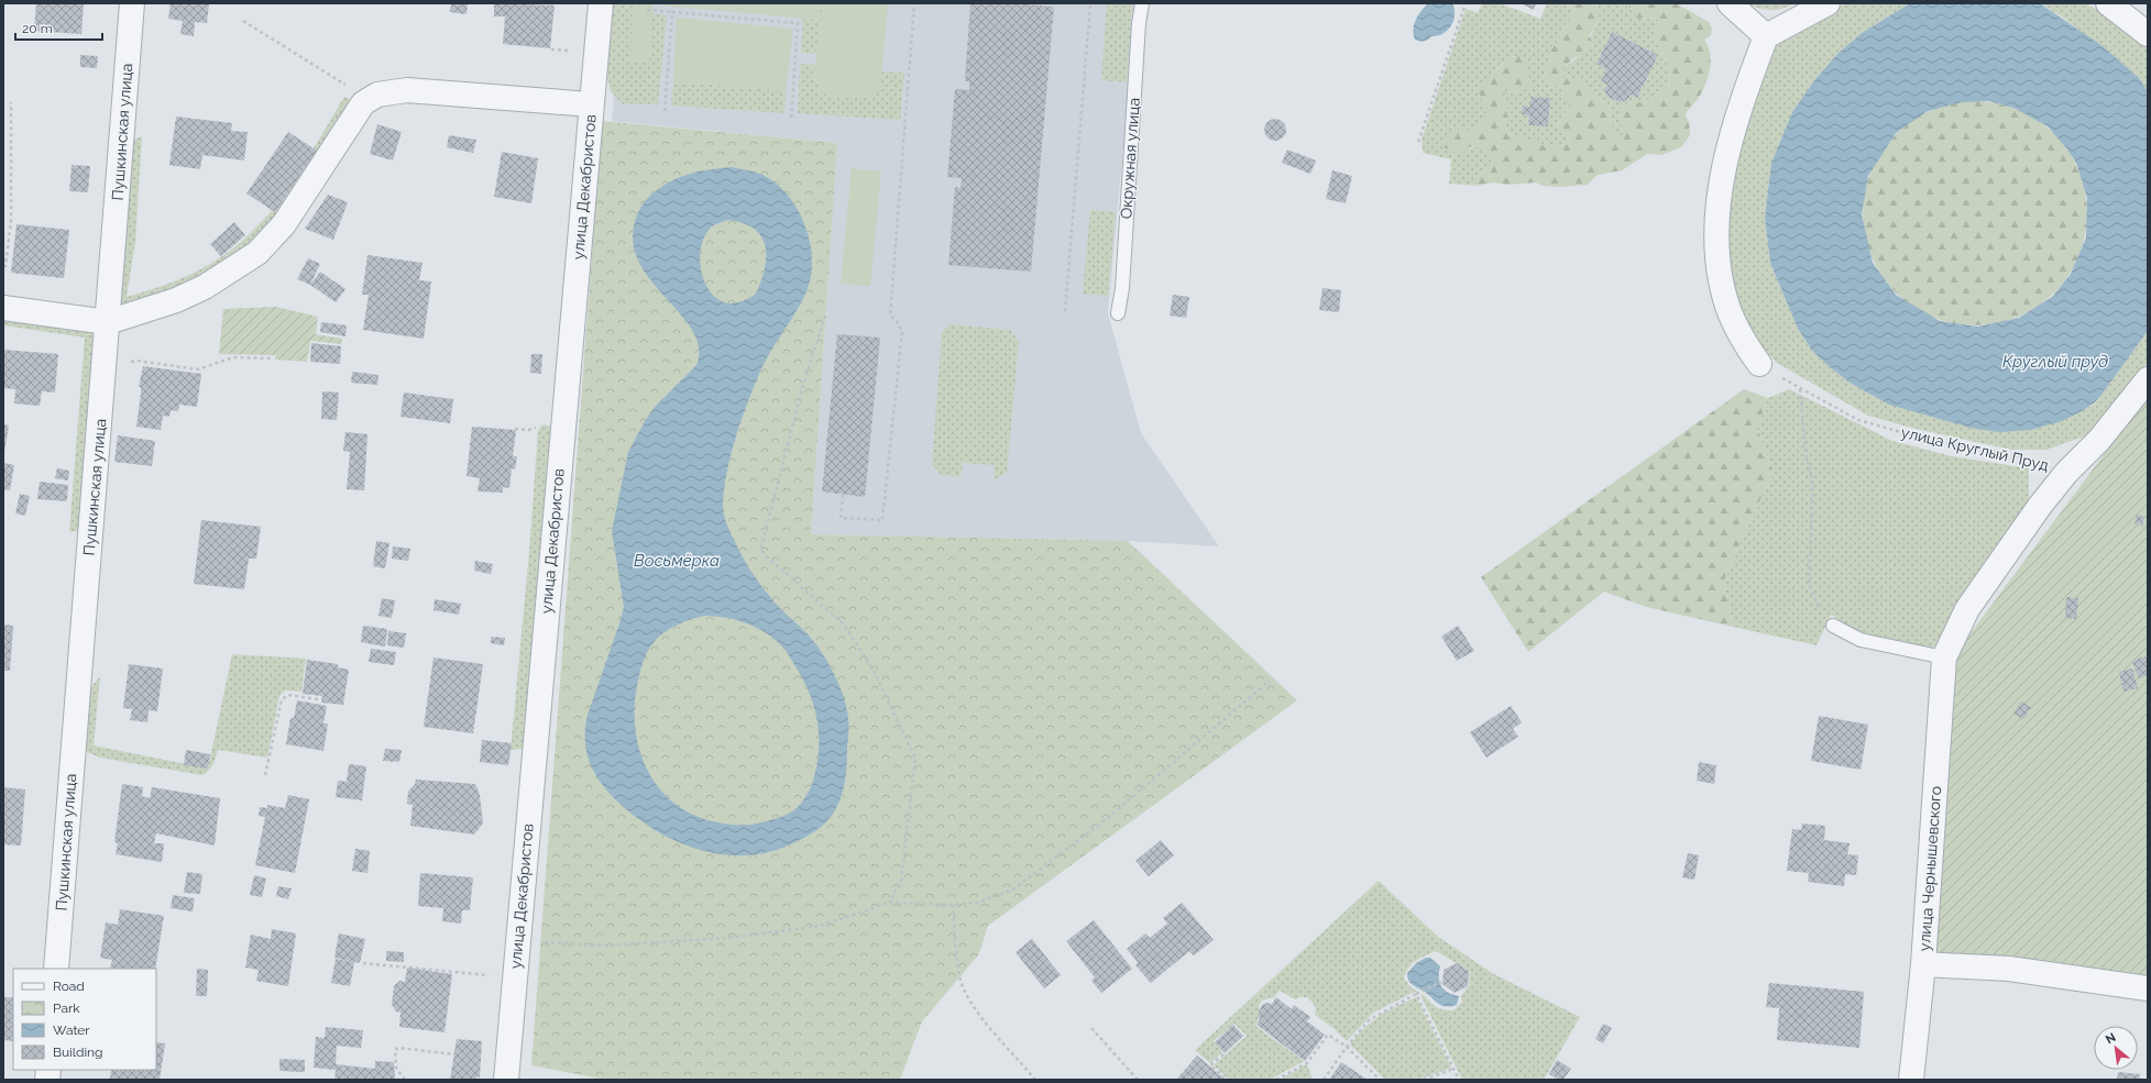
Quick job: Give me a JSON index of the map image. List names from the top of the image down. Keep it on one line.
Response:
{"streets":{"street":["Пушкинская улица","улица Декабристов","улица Круглый Пруд","улица Чернышевского"],"lane":["Окружная улица"]},"crossings":[["улица Круглый Пруд","улица Чернышевского"]],"water":["Круглый пруд","Восьмёрка"],"legend":["Road","Park","Water","Building"],"scale_bar":"20 m","north":"top left"}
